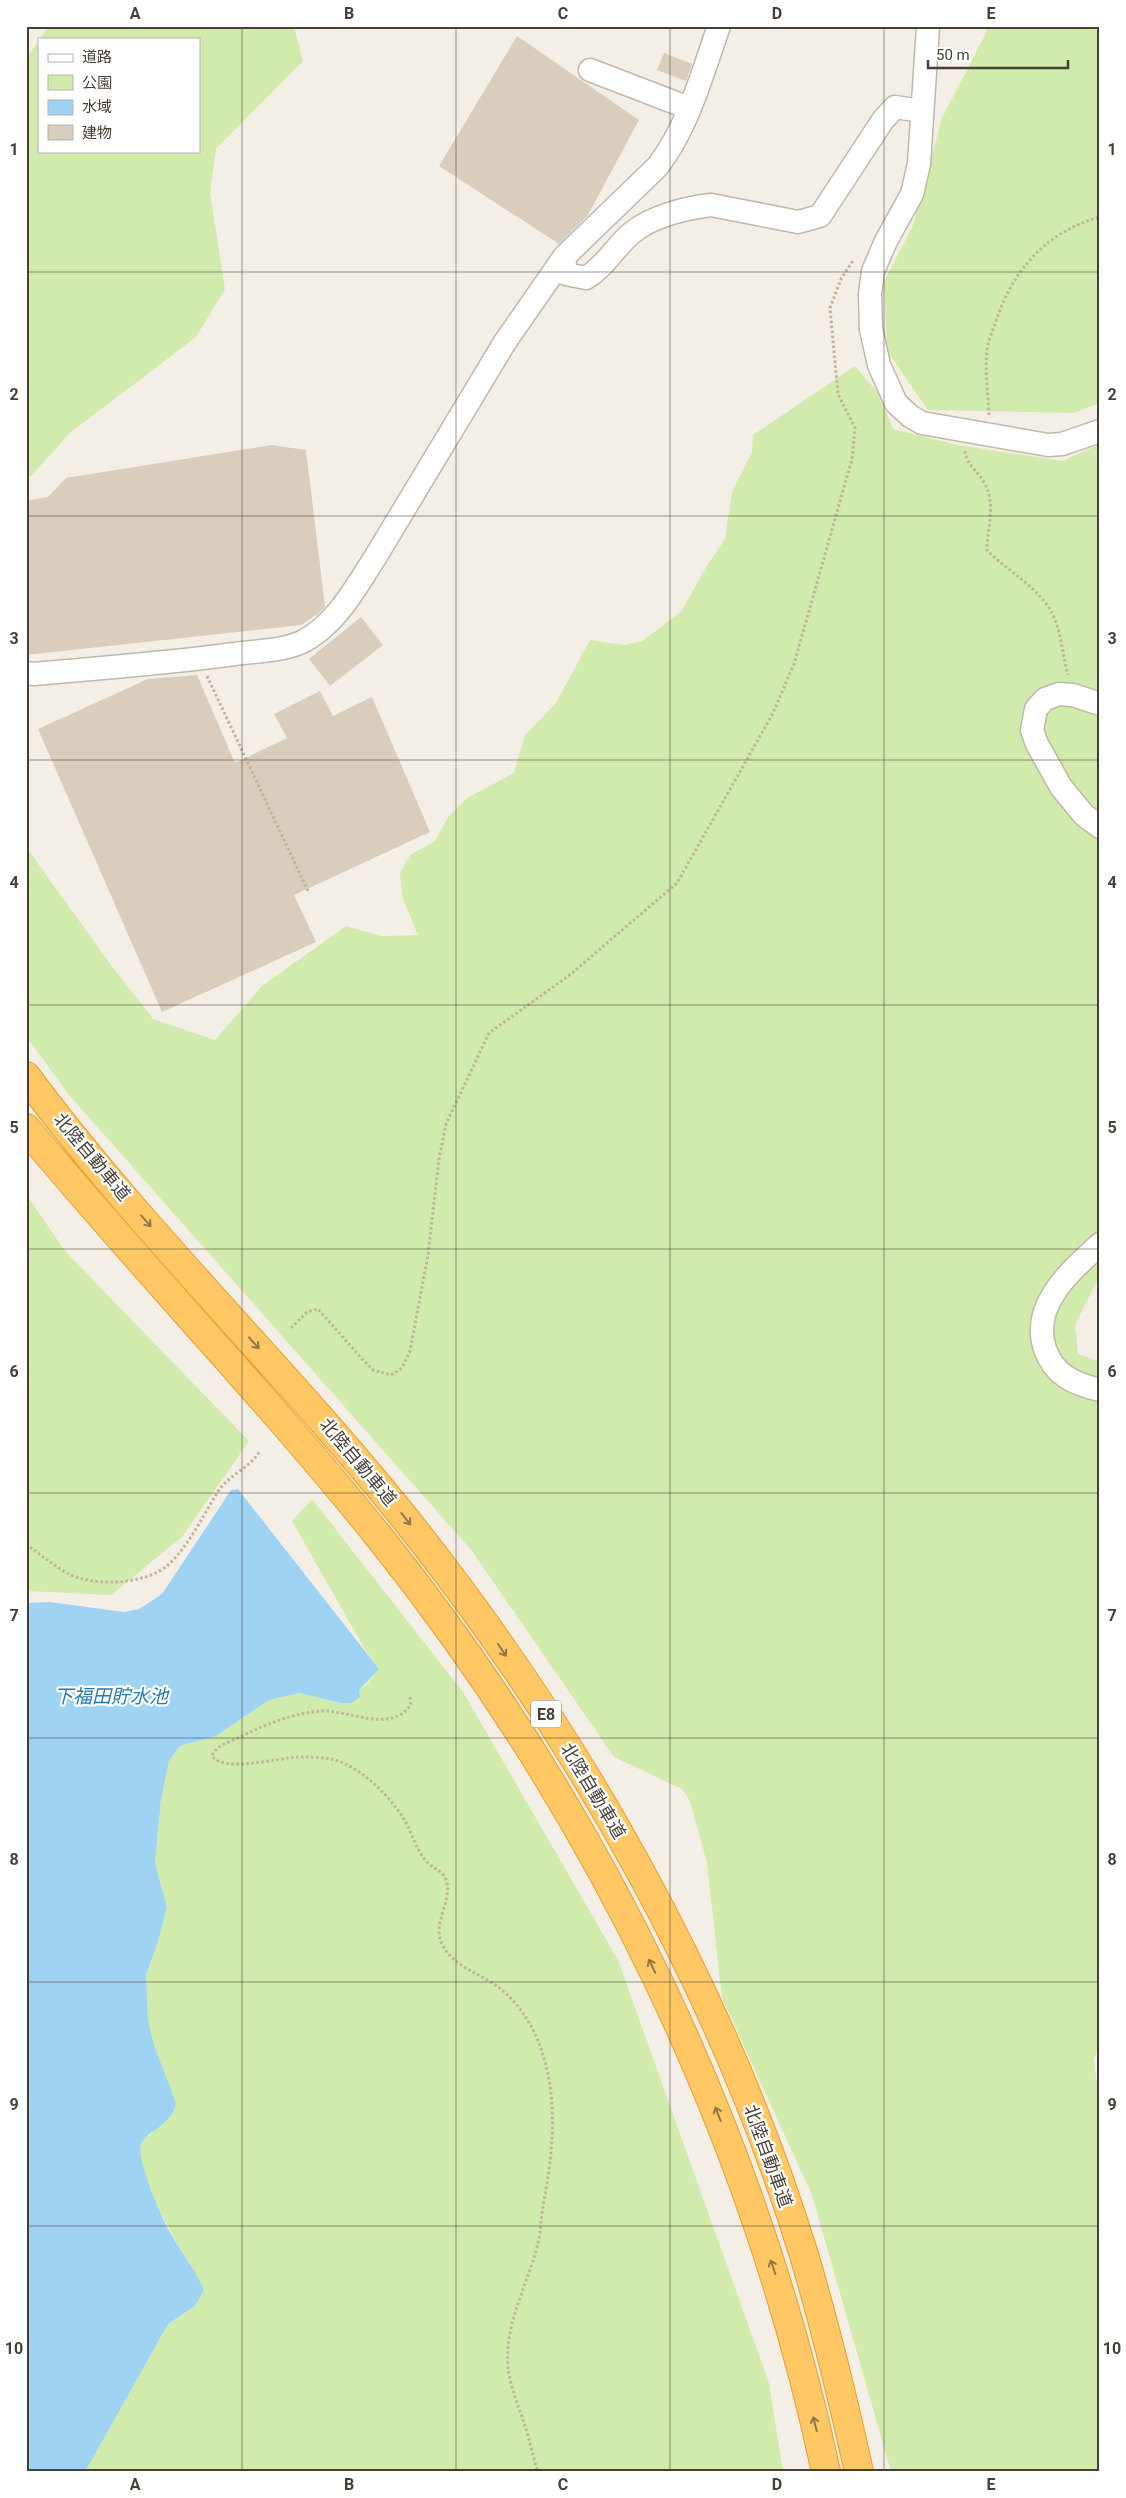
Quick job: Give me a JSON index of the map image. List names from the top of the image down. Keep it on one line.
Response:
{"streets":{"highway":["北陸自動車道","E8"]},"water":["下福田貯水池"],"legend":["道路","公園","水域","建物"],"scale_bar":"50 m","grid":{"columns":["A","B","C","D","E"],"rows":["1","2","3","4","5","6","7","8","9","10"]}}
